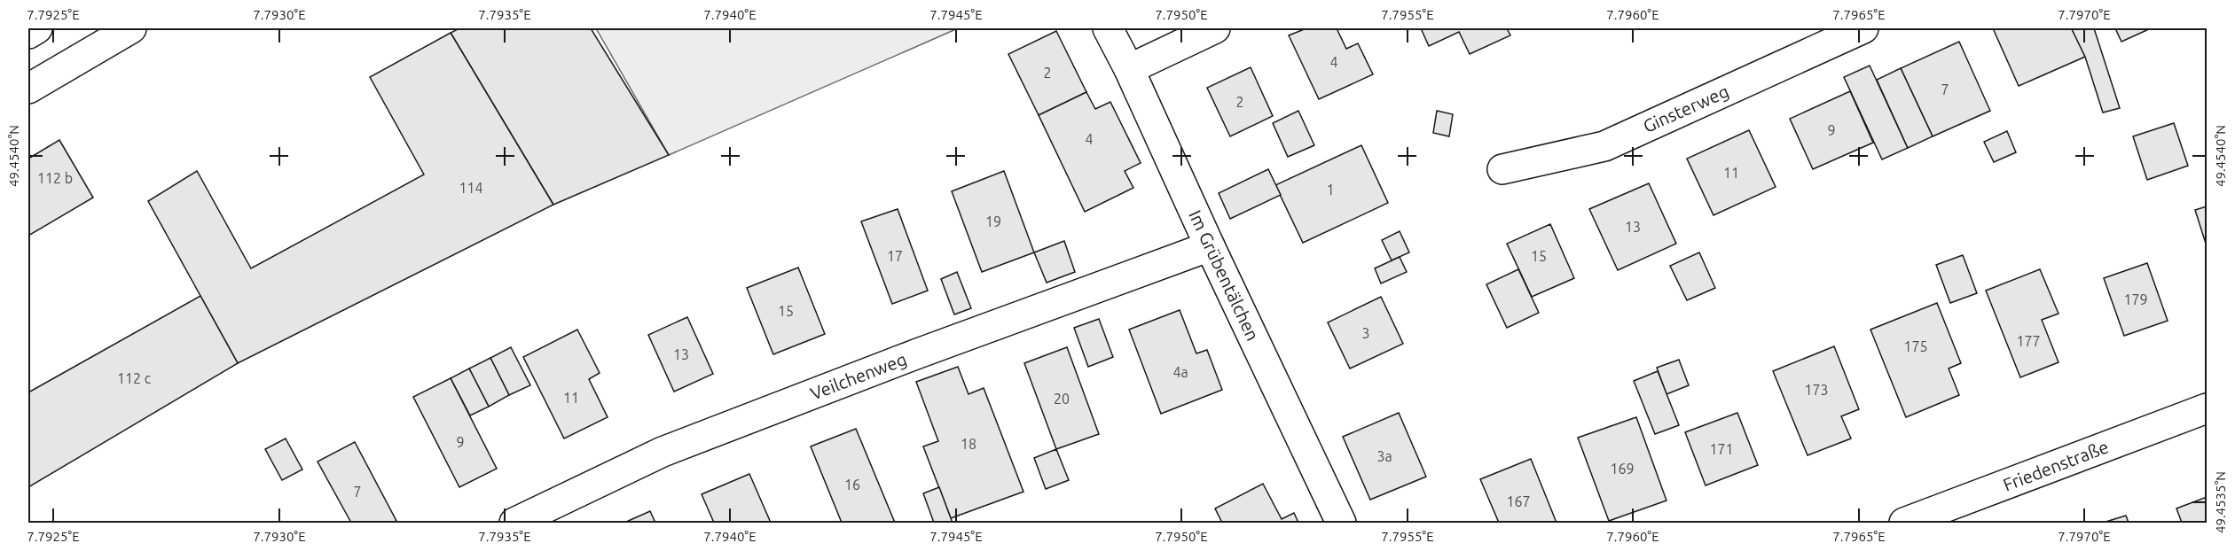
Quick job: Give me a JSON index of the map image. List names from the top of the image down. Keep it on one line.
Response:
{"streets":{"street":["Ginsterweg","Im Grübentälchen","Veilchenweg","Friedenstraße"]},"crossings":[["Im Grübentälchen","Veilchenweg"]],"house_numbers":["4","2","7","2","9","4","11","112 b","114","1","19","13","17","15","179","15","3","177","175","13","4a","112 c","173","11","20","9","18","171","3a","169","16","7","167"],"coordinates":["7.7925°E","7.7930°E","7.7935°E","7.7940°E","7.7945°E","7.7950°E","7.7955°E","7.7960°E","7.7965°E","7.7970°E","49.4540°N","49.4535°N"]}
